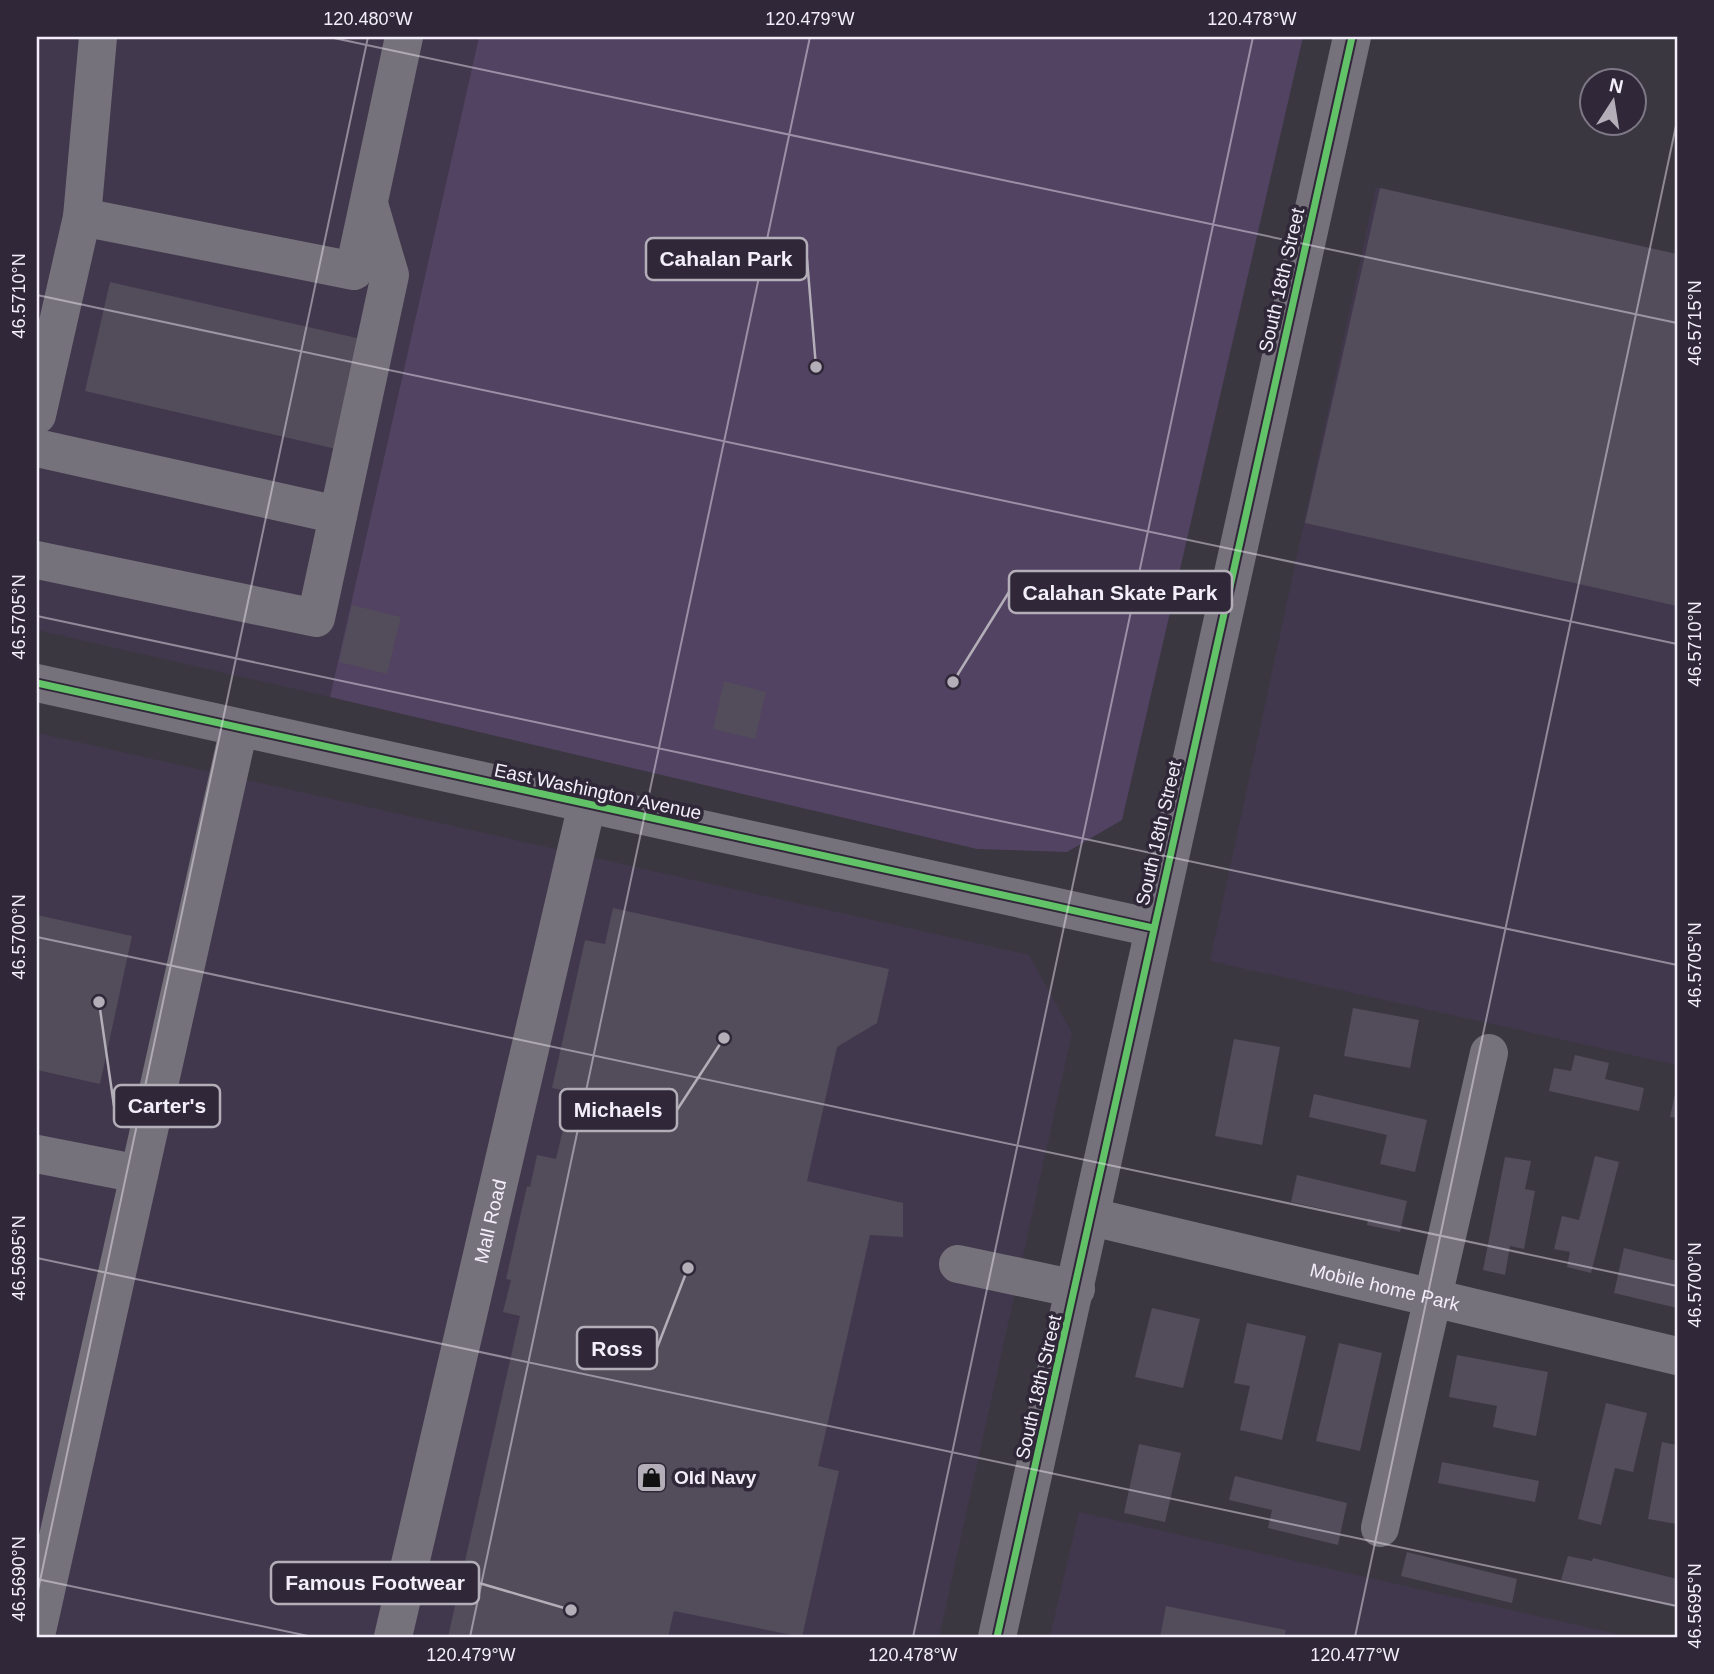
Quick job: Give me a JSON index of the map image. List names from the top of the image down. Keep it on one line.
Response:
{"streets":{"street":["South 18th Street","East Washington Avenue","Mall Road","Mobile home Park"]},"crossings":[["South 18th Street","East Washington Avenue"],["South 18th Street","Mobile home Park"],["East Washington Avenue","Mall Road"]],"places":{"other":["Cahalan Park","Calahan Skate Park","Carter's","Michaels","Ross","Famous Footwear"],"shop":["Old Navy"]},"north":"top","coordinates":["120.480°W","120.479°W","120.478°W","46.5710°N","46.5715°N","46.5705°N","46.5700°N","46.5695°N","46.5690°N","120.477°W"]}
